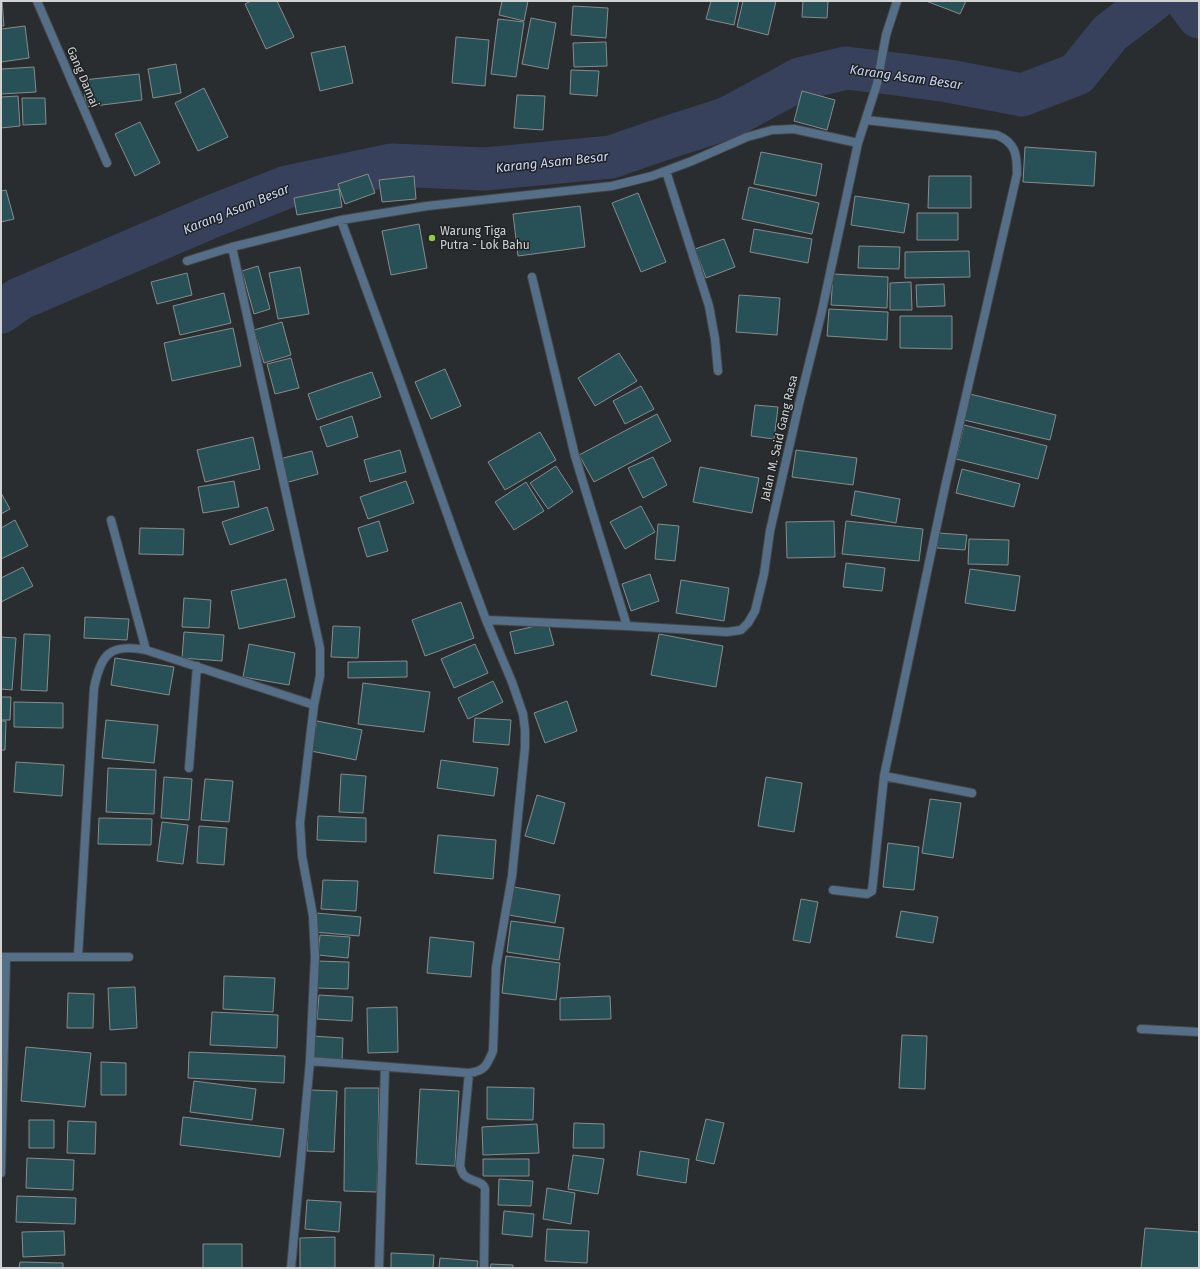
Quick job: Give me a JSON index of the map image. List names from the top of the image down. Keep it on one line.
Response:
{"streets":{"street":["Gang Damai","Jalan M. Said Gang Rasa"]},"water":["Karang Asam Besar"],"places":["Warung Tiga Putra - Lok Bahu"]}
